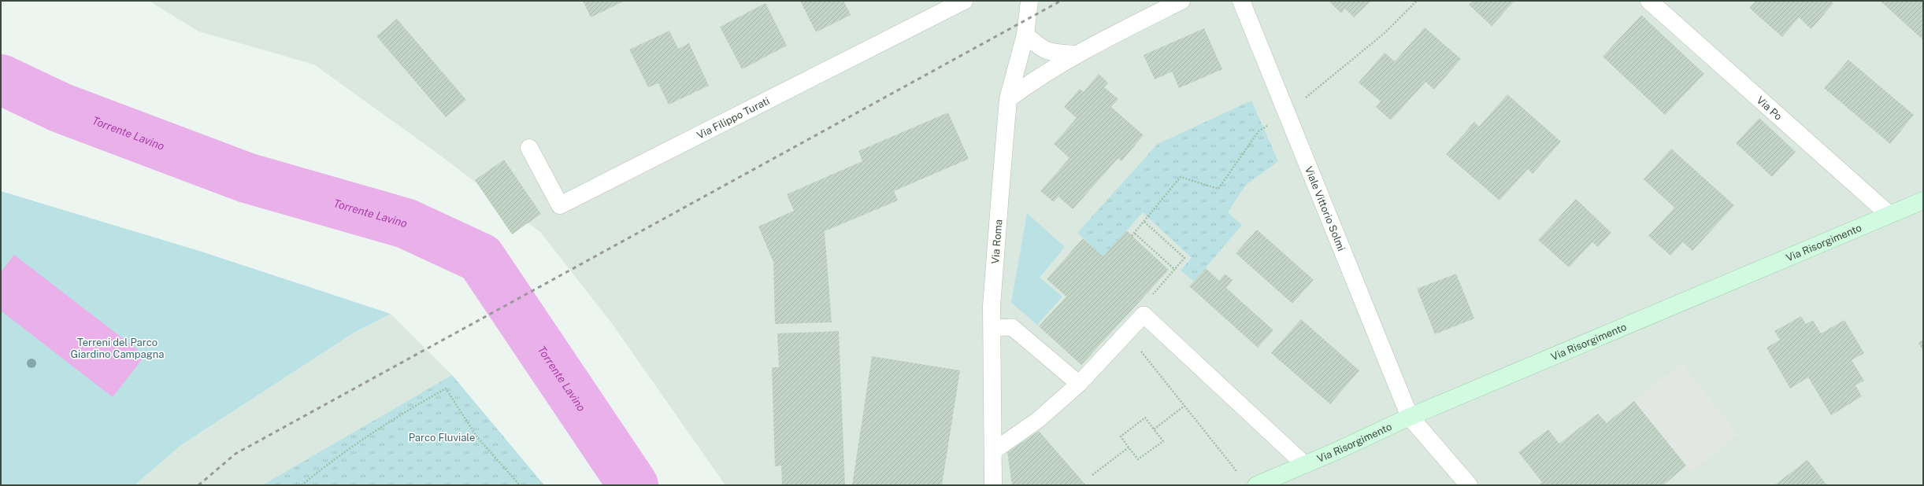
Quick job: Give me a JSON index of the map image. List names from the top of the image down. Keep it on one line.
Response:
{"streets":{"main road":["Via Risorgimento"],"street":["Via Po","Via Filippo Turati","Viale Vittorio Solmi","Via Roma"]},"crossings":[["Via Po","Via Risorgimento"],["Viale Vittorio Solmi","Via Risorgimento"]],"water":["Torrente Lavino"],"parks":["Terreni del Parco Giardino Campagna","Parco Fluviale"]}
